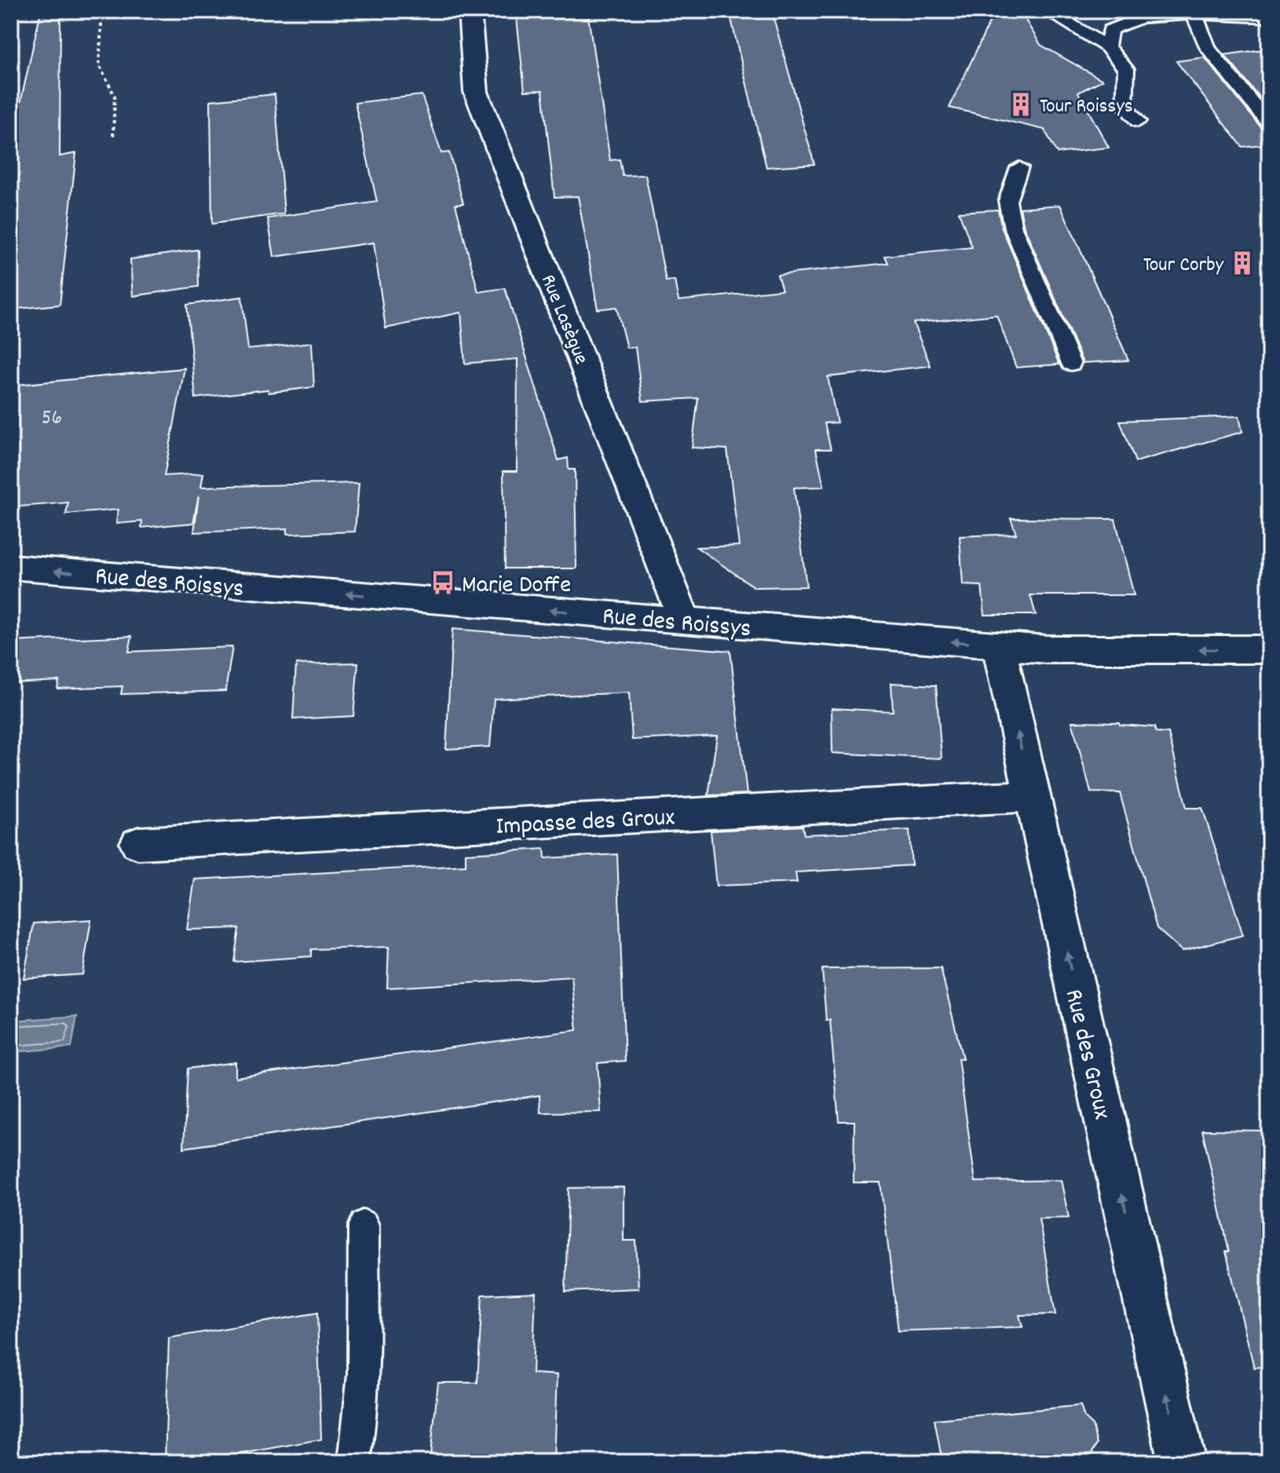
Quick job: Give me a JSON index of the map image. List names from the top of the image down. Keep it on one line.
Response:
{"streets":{"street":["Rue Lasègue","Rue des Roissys","Impasse des Groux","Rue des Groux"]},"crossings":[["Rue Lasègue","Rue des Roissys"],["Rue des Roissys","Rue des Groux"],["Impasse des Groux","Rue des Groux"]],"one_way":["Rue des Roissys","Rue des Groux"],"places":{"building":["Tour Roissys","Tour Corby"],"bus stop":["Marie Doffe"]},"house_numbers":["56"]}
